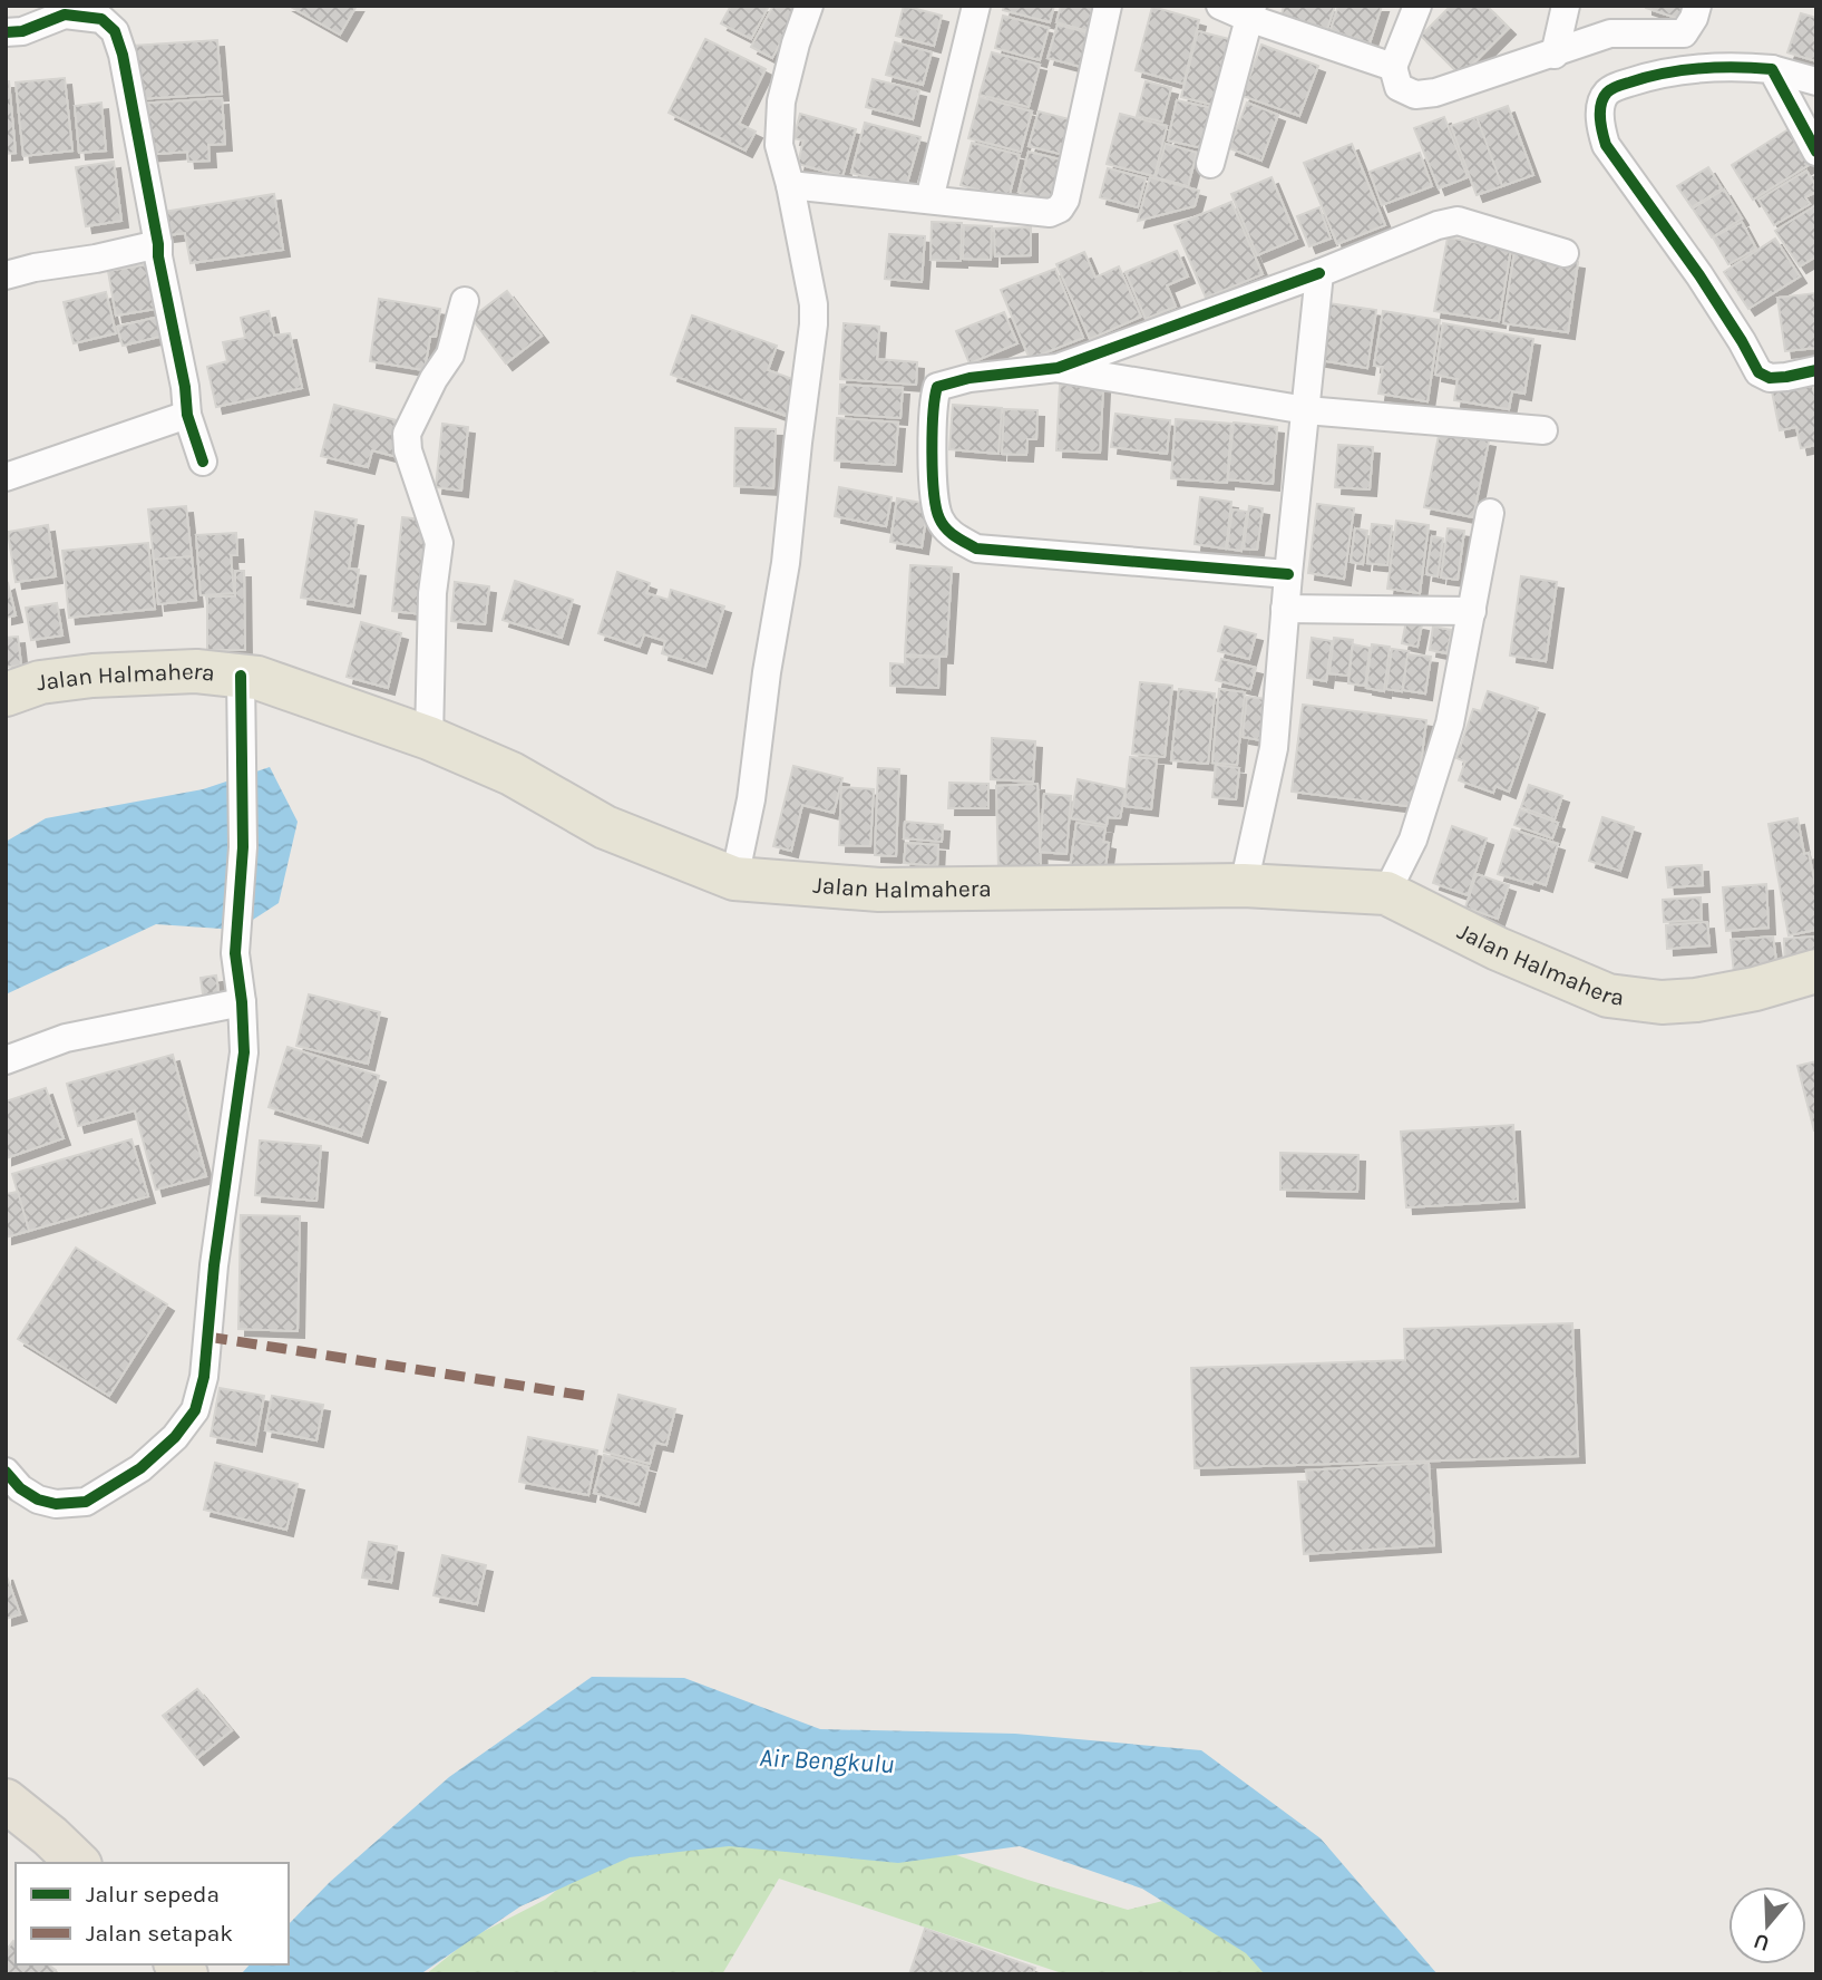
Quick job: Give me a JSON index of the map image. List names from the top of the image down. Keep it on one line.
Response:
{"streets":{"main road":["Jalan Halmahera"]},"water":["Air Bengkulu"],"legend":["Jalur sepeda","Jalan setapak"],"north":"bottom"}
